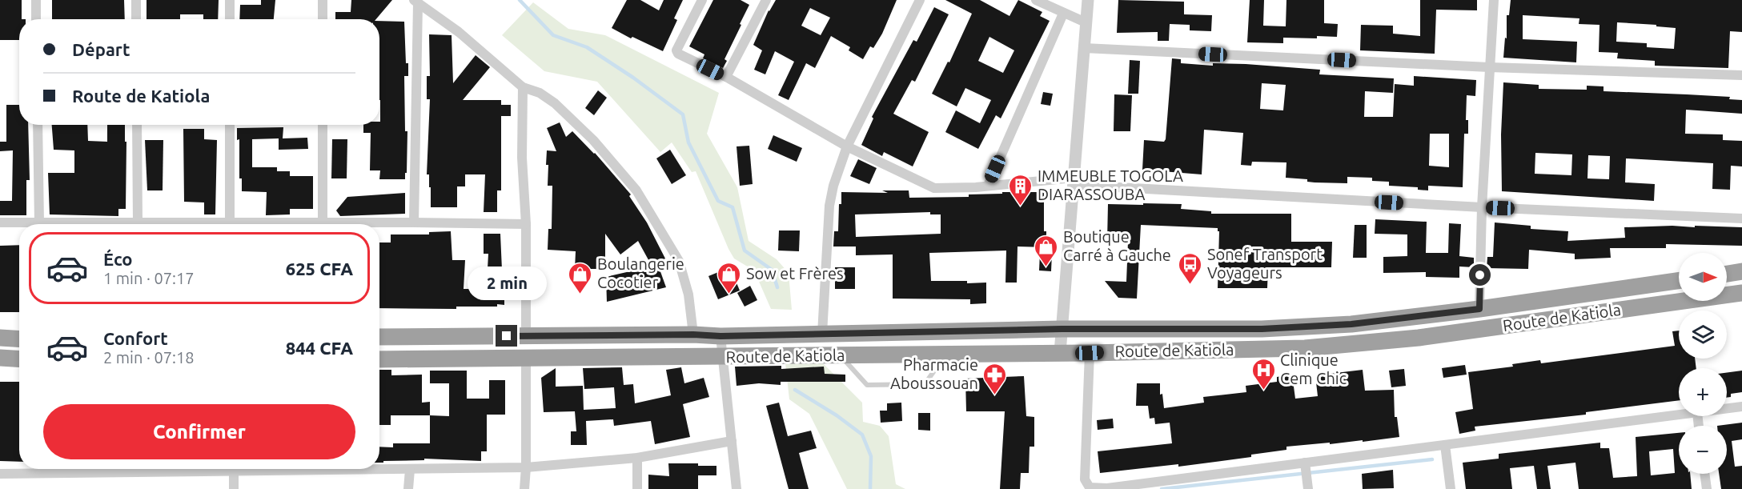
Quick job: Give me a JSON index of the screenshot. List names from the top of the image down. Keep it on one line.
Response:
{"streets":{"highway":["Route de Katiola"]},"places":{"building":["IMMEUBLE TOGOLA DIARASSOUBA"],"shop":["Boutique Carré à Gauche","Boulangerie Cocotier","Sow et Frères"],"bus stop":["Sonef Transport Voyageurs"],"hospital":["Clinique Cem Chic"],"pharmacy":["Pharmacie Aboussouan"]},"north":"right","page":{"banner":["Départ","Route de Katiola"],"list":[{"name":"Éco","note":"1 min · 07:17","value":"625 CFA"},{"name":"Confort","note":"2 min · 07:18","value":"844 CFA"}],"map_buttons":["+","−"],"bubble":"2 min","buttons":"Confirmer"}}
